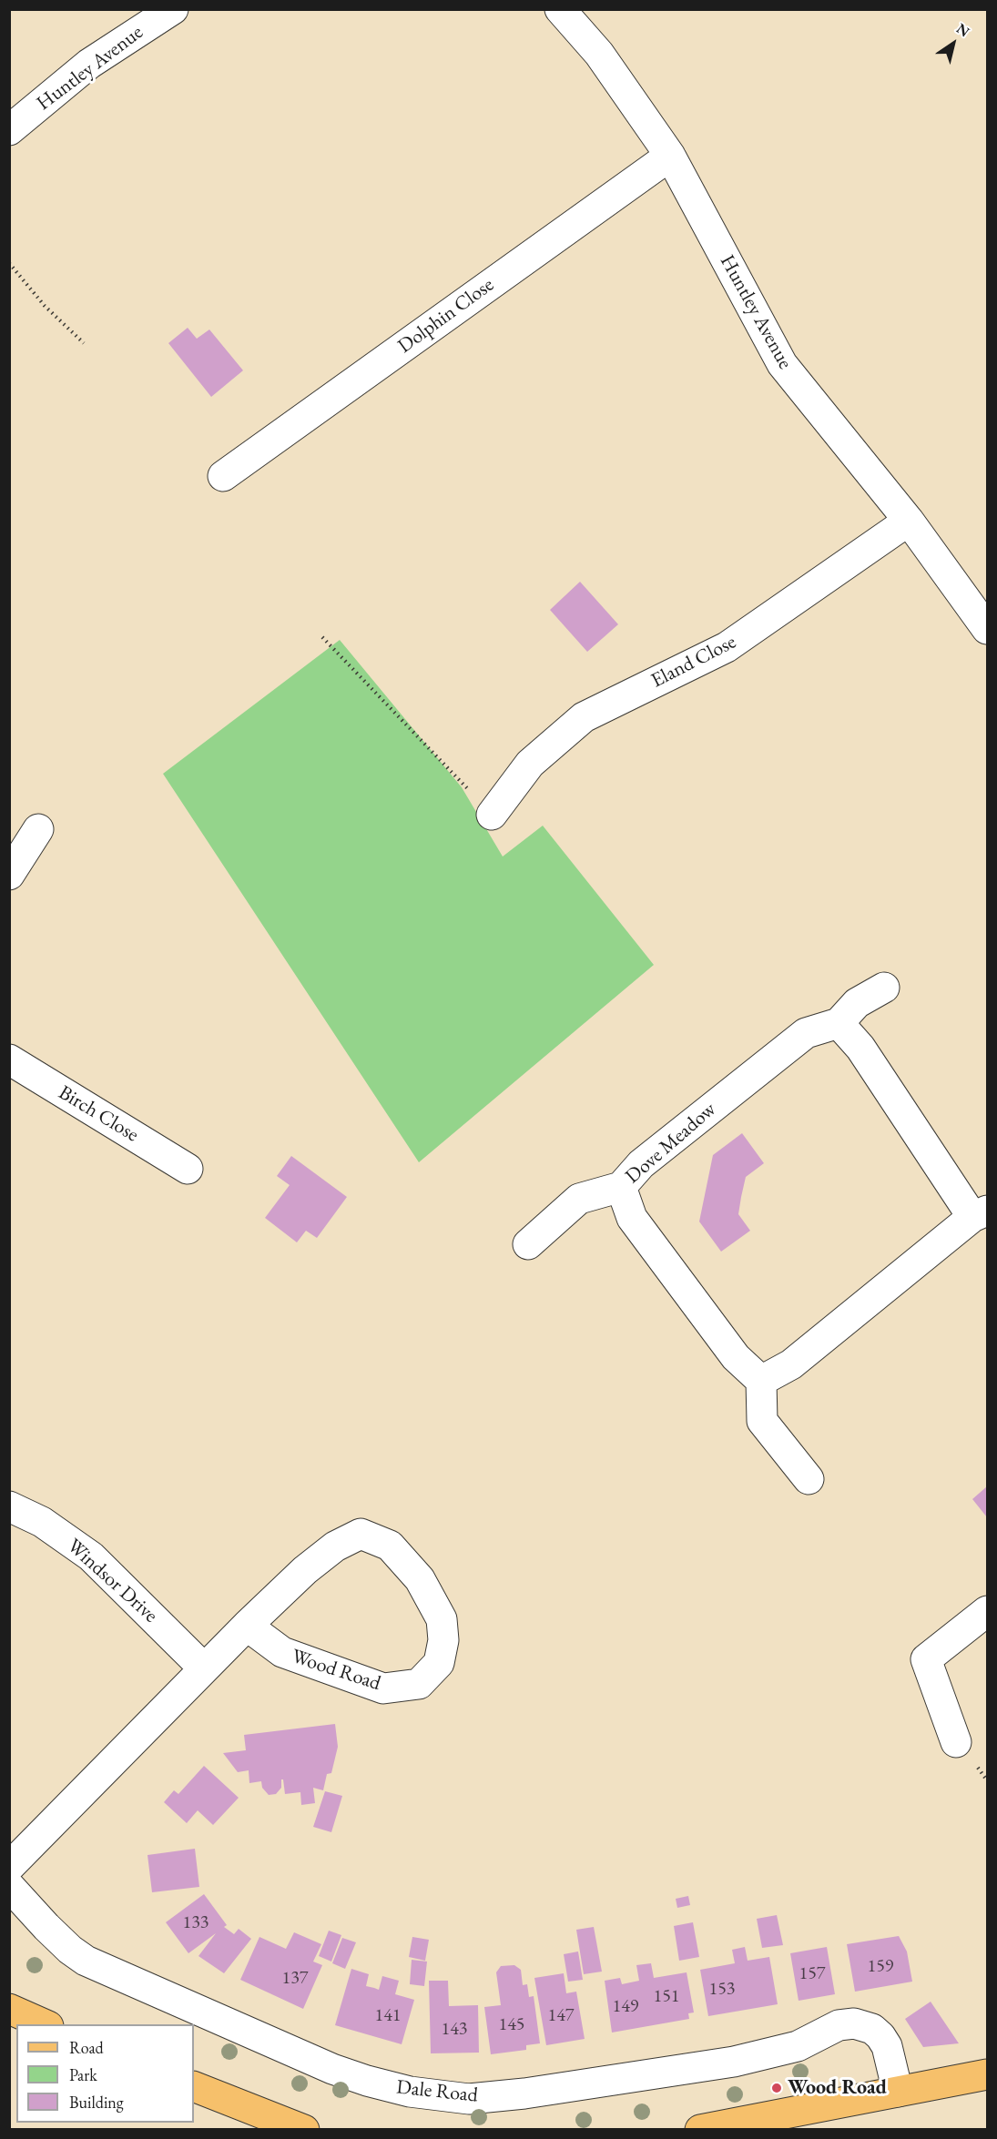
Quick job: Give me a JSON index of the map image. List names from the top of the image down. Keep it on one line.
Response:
{"streets":{"street":["Huntley Avenue","Dolphin Close","Eland Close","Birch Close","Dove Meadow","Windsor Drive","Wood Road","Dale Road"]},"crossings":[["Huntley Avenue","Dolphin Close"],["Huntley Avenue","Eland Close"],["Windsor Drive","Wood Road"]],"places":["Wood Road"],"house_numbers":["133","159","157","137","153","151","149","141","147","145","143"],"legend":["Road","Park","Building"],"north":"top right"}
